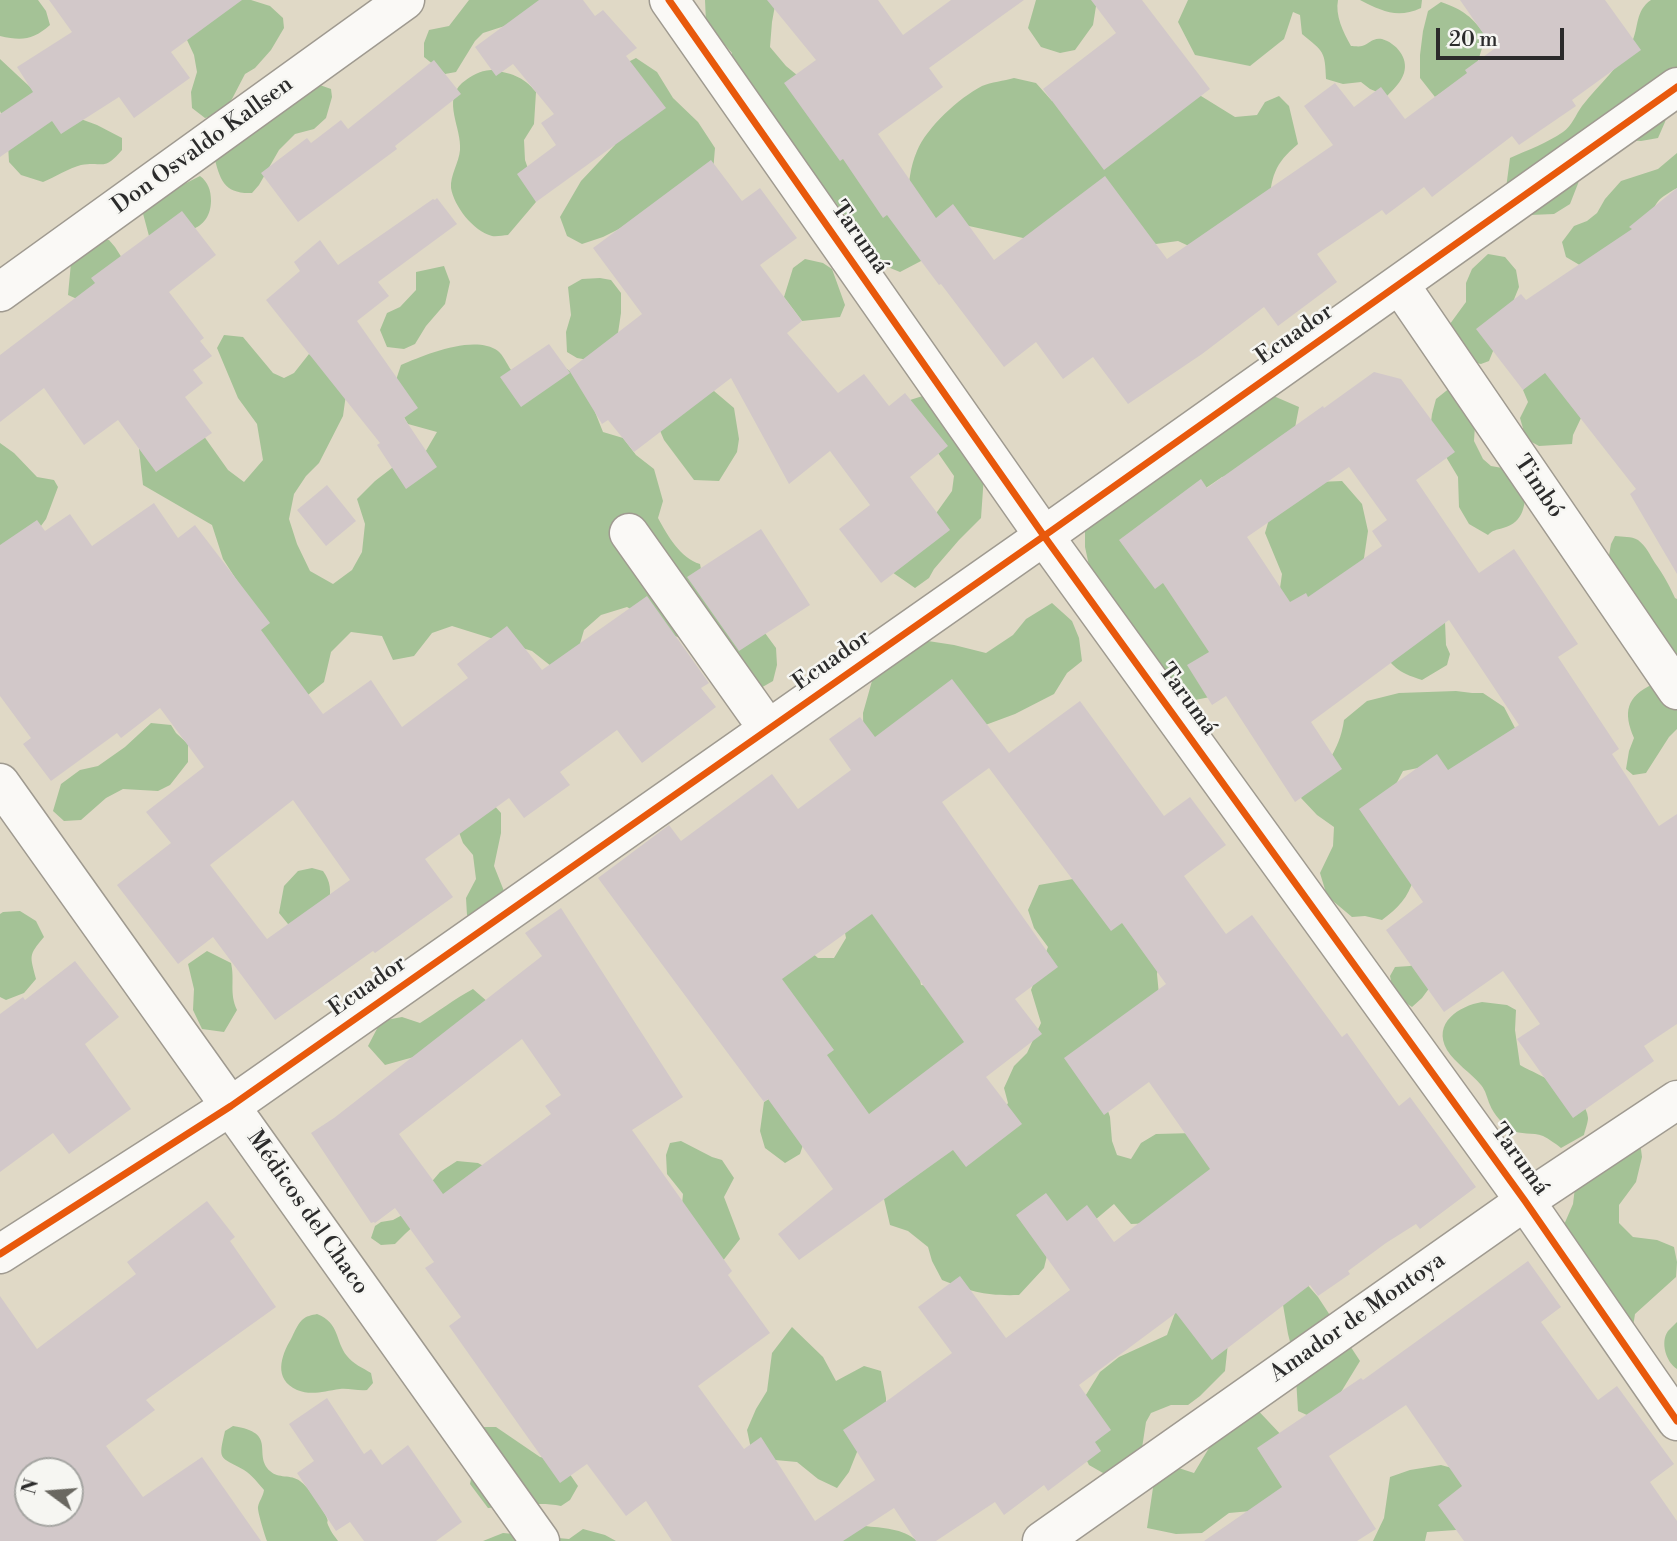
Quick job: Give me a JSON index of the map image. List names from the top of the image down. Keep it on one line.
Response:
{"streets":{"street":["Don Osvaldo Kallsen","Tarumá","Ecuador","Timbó","Médicos del Chaco","Amador de Montoya"]},"crossings":[["Tarumá","Ecuador"],["Tarumá","Amador de Montoya"],["Ecuador","Timbó"],["Ecuador","Médicos del Chaco"]],"scale_bar":"20 m","north":"left"}
